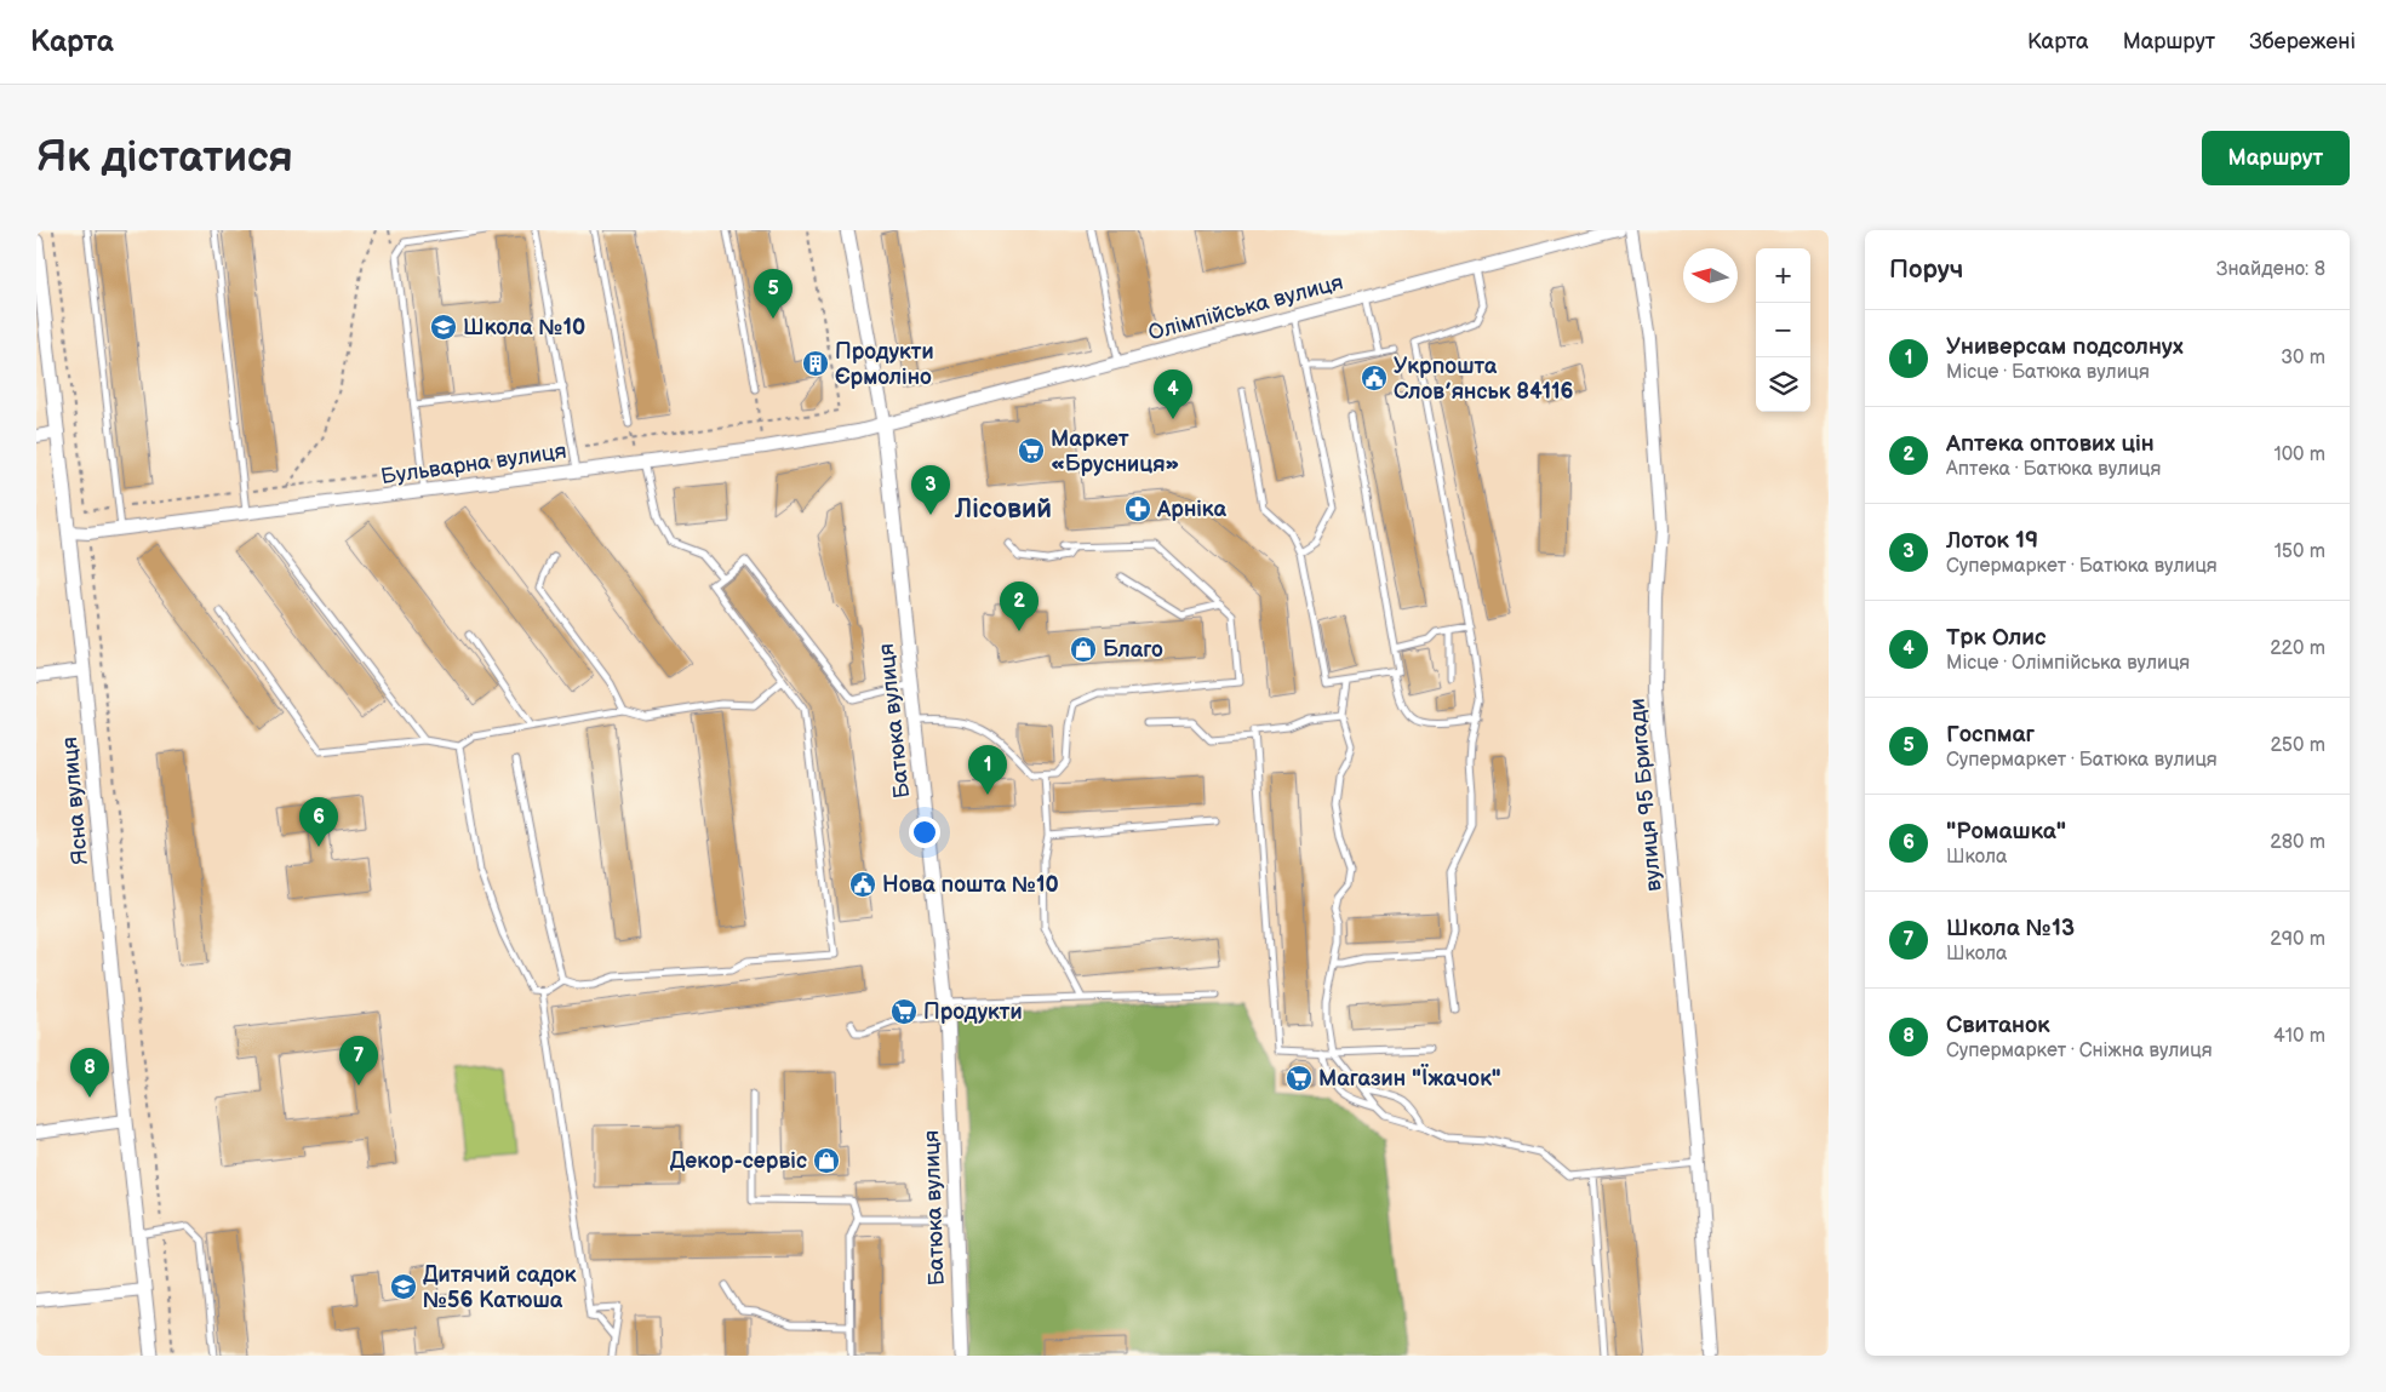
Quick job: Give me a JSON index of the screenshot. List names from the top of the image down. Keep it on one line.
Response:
{"streets":{"street":["Олімпійська вулиця","Бульварна вулиця","Батюка вулиця","вулиця 95 Бригади","Ясна вулиця"]},"crossings":[["Олімпійська вулиця","Бульварна вулиця"],["Олімпійська вулиця","Батюка вулиця"],["Бульварна вулиця","Батюка вулиця"],["Бульварна вулиця","Ясна вулиця"]],"districts":["Лісовий"],"places":{"school or university":["Школа №10","Дитячий садок №56 Катюша"],"building":["Продукти Єрмоліно"],"public building":["Укрпошта Слов’янськ 84116","Нова пошта №10"],"supermarket":["Маркет «Брусниця»","Продукти","Магазин \"Їжачок\""],"pharmacy":["Арніка"],"shop":["Благо","Декор-сервіс"]},"north":"left","page":{"header":"Карта","nav":["Карта","Маршрут","Збережені"],"buttons":"Маршрут","title":"Як дістатися","heading":["Поруч","Знайдено: 8"],"map_buttons":["+","−"],"pins":["5","4","3","2","1","6","7","8"],"list":[{"mark":"1","name":"Универсам подсолнух","note":"Місце · Батюка вулиця","value":"30 m"},{"mark":"2","name":"Аптека оптових цін","note":"Аптека · Батюка вулиця","value":"100 m"},{"mark":"3","name":"Лоток 19","note":"Супермаркет · Батюка вулиця","value":"150 m"},{"mark":"4","name":"Трк Олис","note":"Місце · Олімпійська вулиця","value":"220 m"},{"mark":"5","name":"Госпмаг","note":"Супермаркет · Батюка вулиця","value":"250 m"},{"mark":"6","name":"\"Ромашка\"","note":"Школа","value":"280 m"},{"mark":"7","name":"Школа №13","note":"Школа","value":"290 m"},{"mark":"8","name":"Свитанок","note":"Супермаркет · Сніжна вулиця","value":"410 m"}]}}
